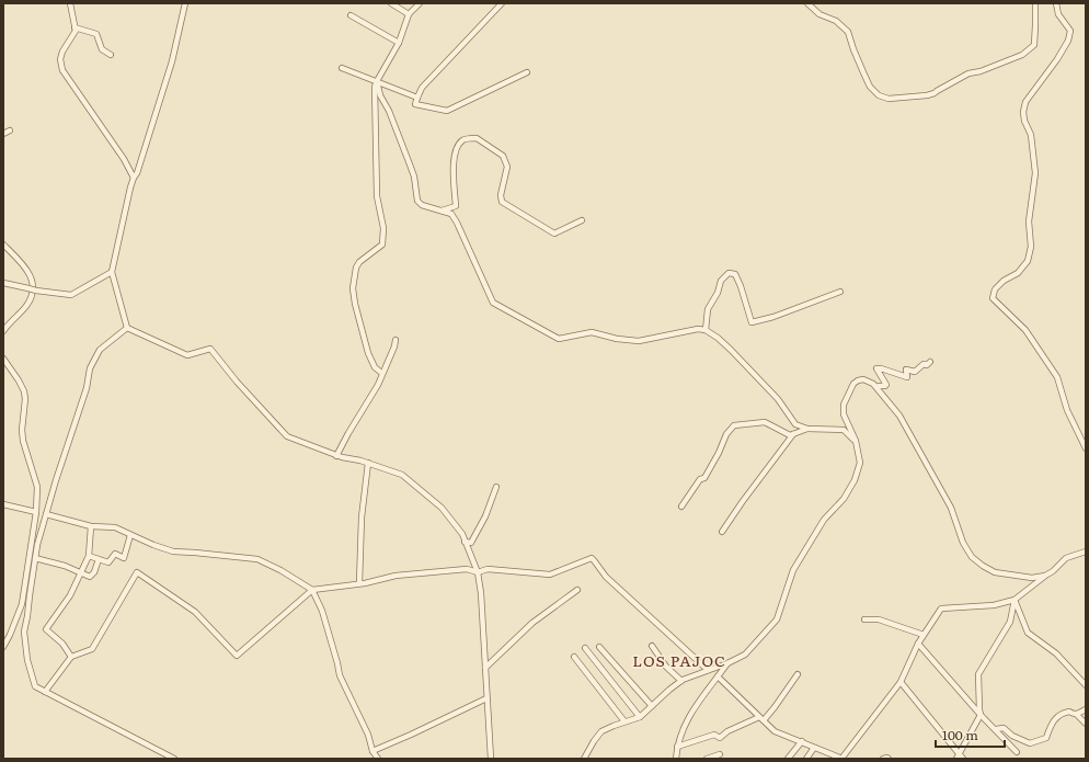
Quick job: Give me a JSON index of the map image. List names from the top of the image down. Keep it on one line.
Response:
{"districts":["LOS PAJOC"],"scale_bar":"100 m"}
